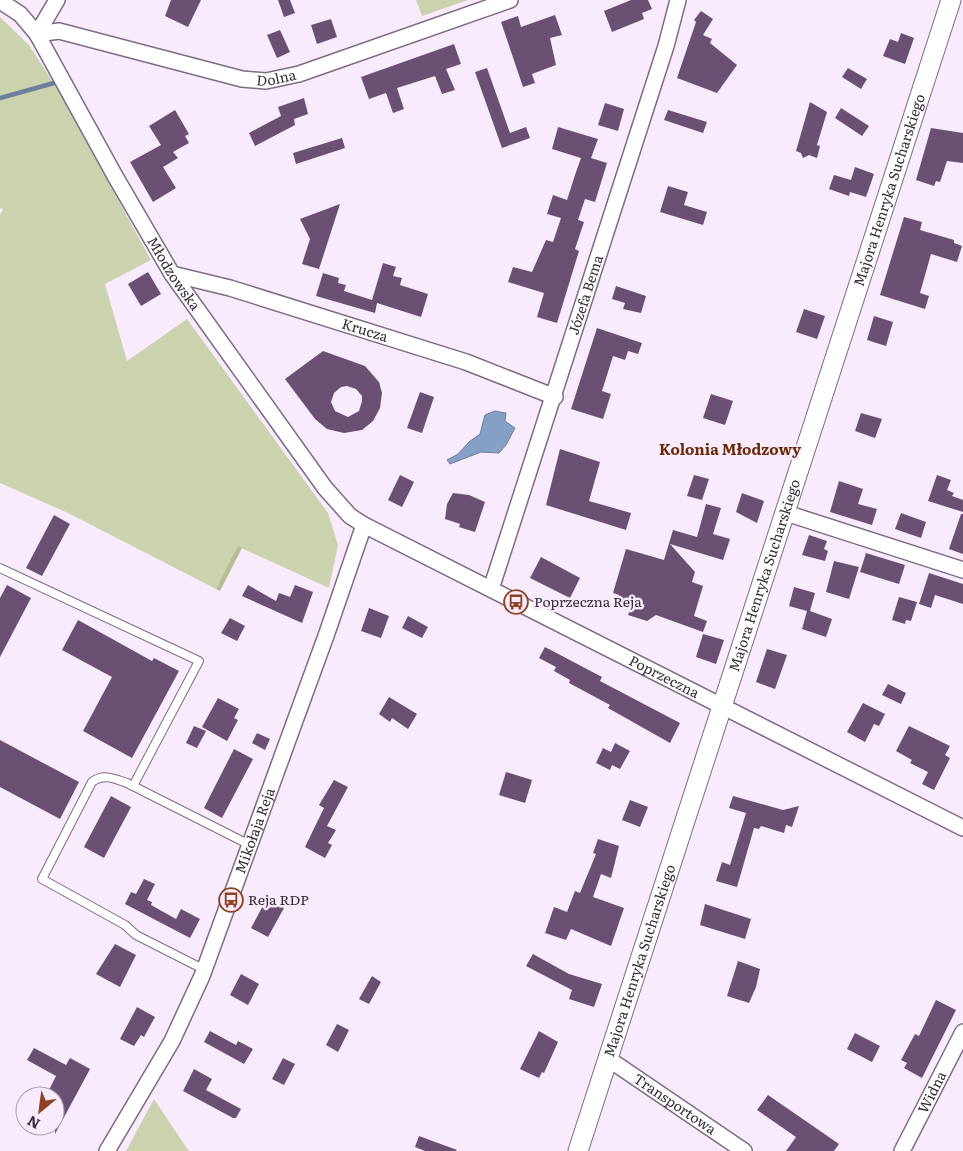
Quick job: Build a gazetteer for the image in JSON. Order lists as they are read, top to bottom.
{
  "streets": {
    "street": [
      "Dolna",
      "Majora Henryka Sucharskiego",
      "Młodzowska",
      "Józefa Bema",
      "Krucza",
      "Poprzeczna",
      "Mikołaja Reja",
      "Widna",
      "Transportowa"
    ]
  },
  "crossings": [
    ["Dolna", "Młodzowska"],
    ["Majora Henryka Sucharskiego", "Poprzeczna"],
    ["Majora Henryka Sucharskiego", "Transportowa"],
    ["Młodzowska", "Krucza"],
    ["Młodzowska", "Poprzeczna"],
    ["Młodzowska", "Mikołaja Reja"],
    ["Józefa Bema", "Krucza"],
    ["Józefa Bema", "Poprzeczna"],
    ["Poprzeczna", "Mikołaja Reja"]
  ],
  "districts": ["Kolonia Młodzowy"],
  "places": {
    "bus stop": ["Poprzeczna Reja", "Reja RDP"]
  },
  "north": "bottom left"
}
